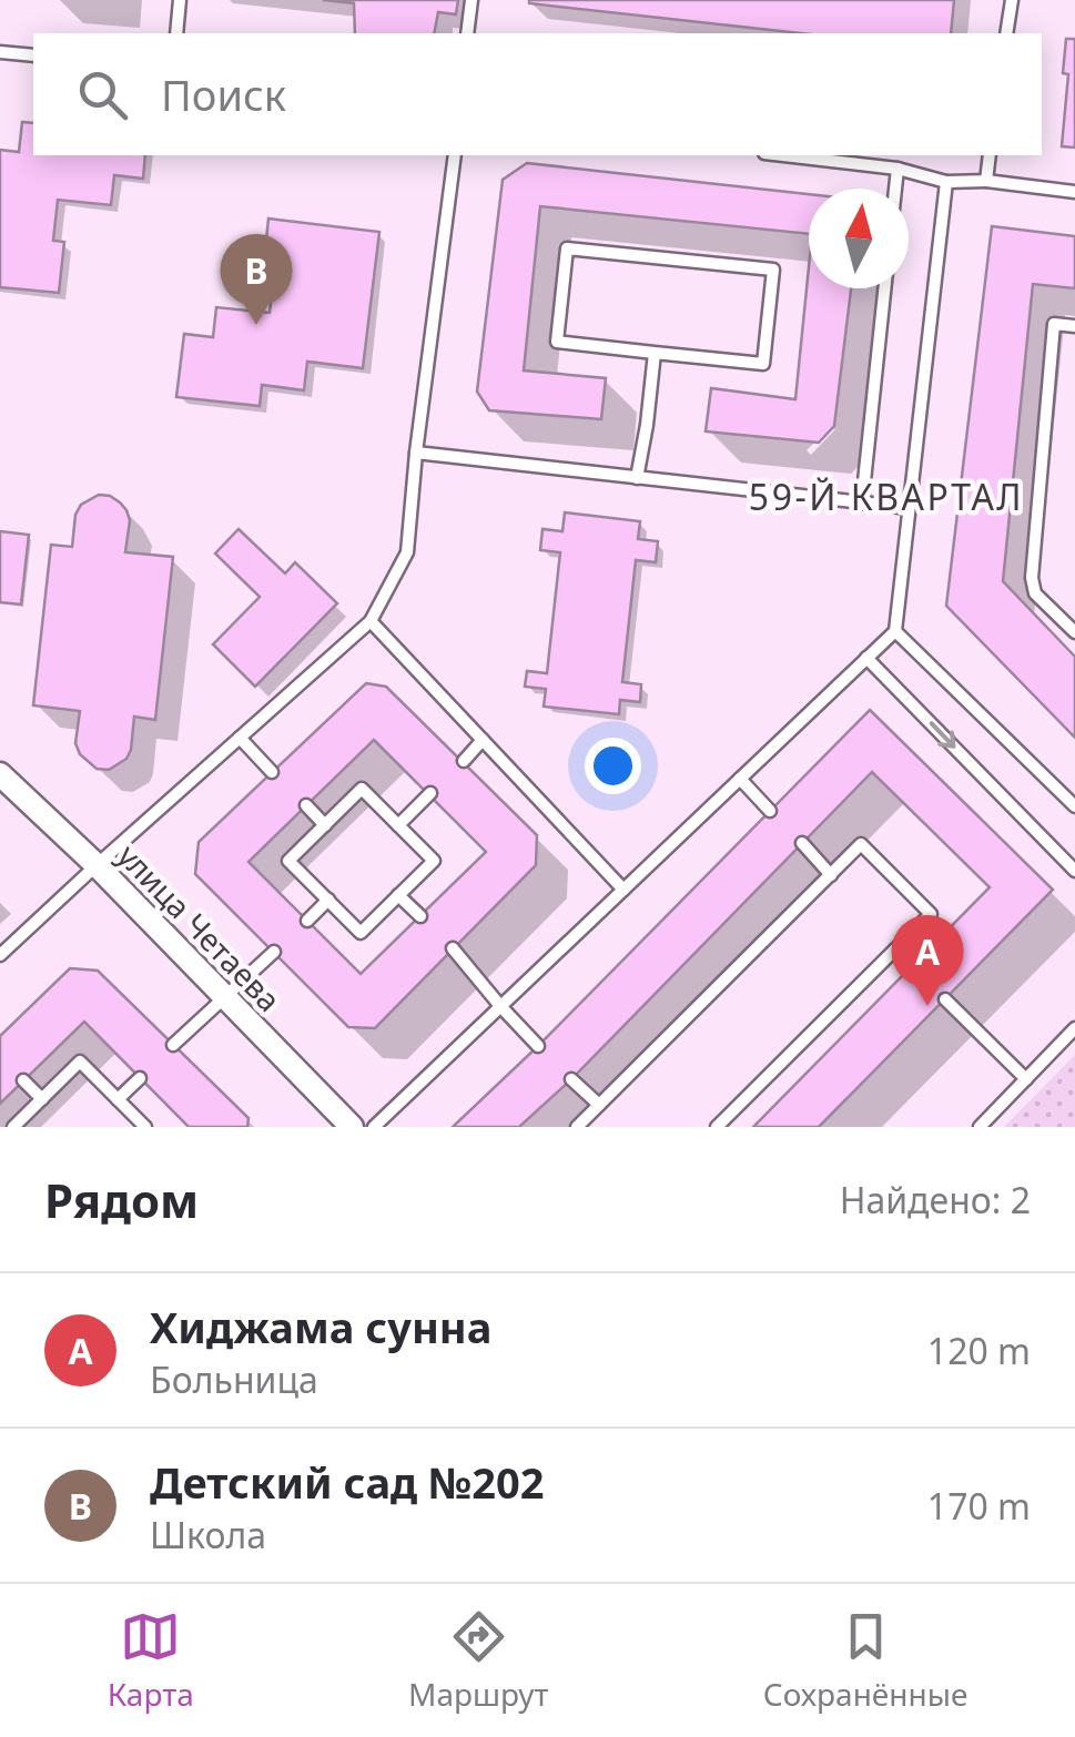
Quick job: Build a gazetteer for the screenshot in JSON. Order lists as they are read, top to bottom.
{
  "streets": {
    "street": ["улица Четаева"]
  },
  "districts": ["59-Й КВАРТАЛ"],
  "north": "top",
  "page": {
    "search": "Поиск",
    "pins": ["B", "A"],
    "heading": ["Рядом", "Найдено: 2"],
    "list": [
      {
        "mark": "A",
        "name": "Хиджама сунна",
        "note": "Больница",
        "value": "120 m"
      },
      {
        "mark": "B",
        "name": "Детский сад №202",
        "note": "Школа",
        "value": "170 m"
      }
    ],
    "nav": ["Карта", "Маршрут", "Сохранённые"]
  }
}
